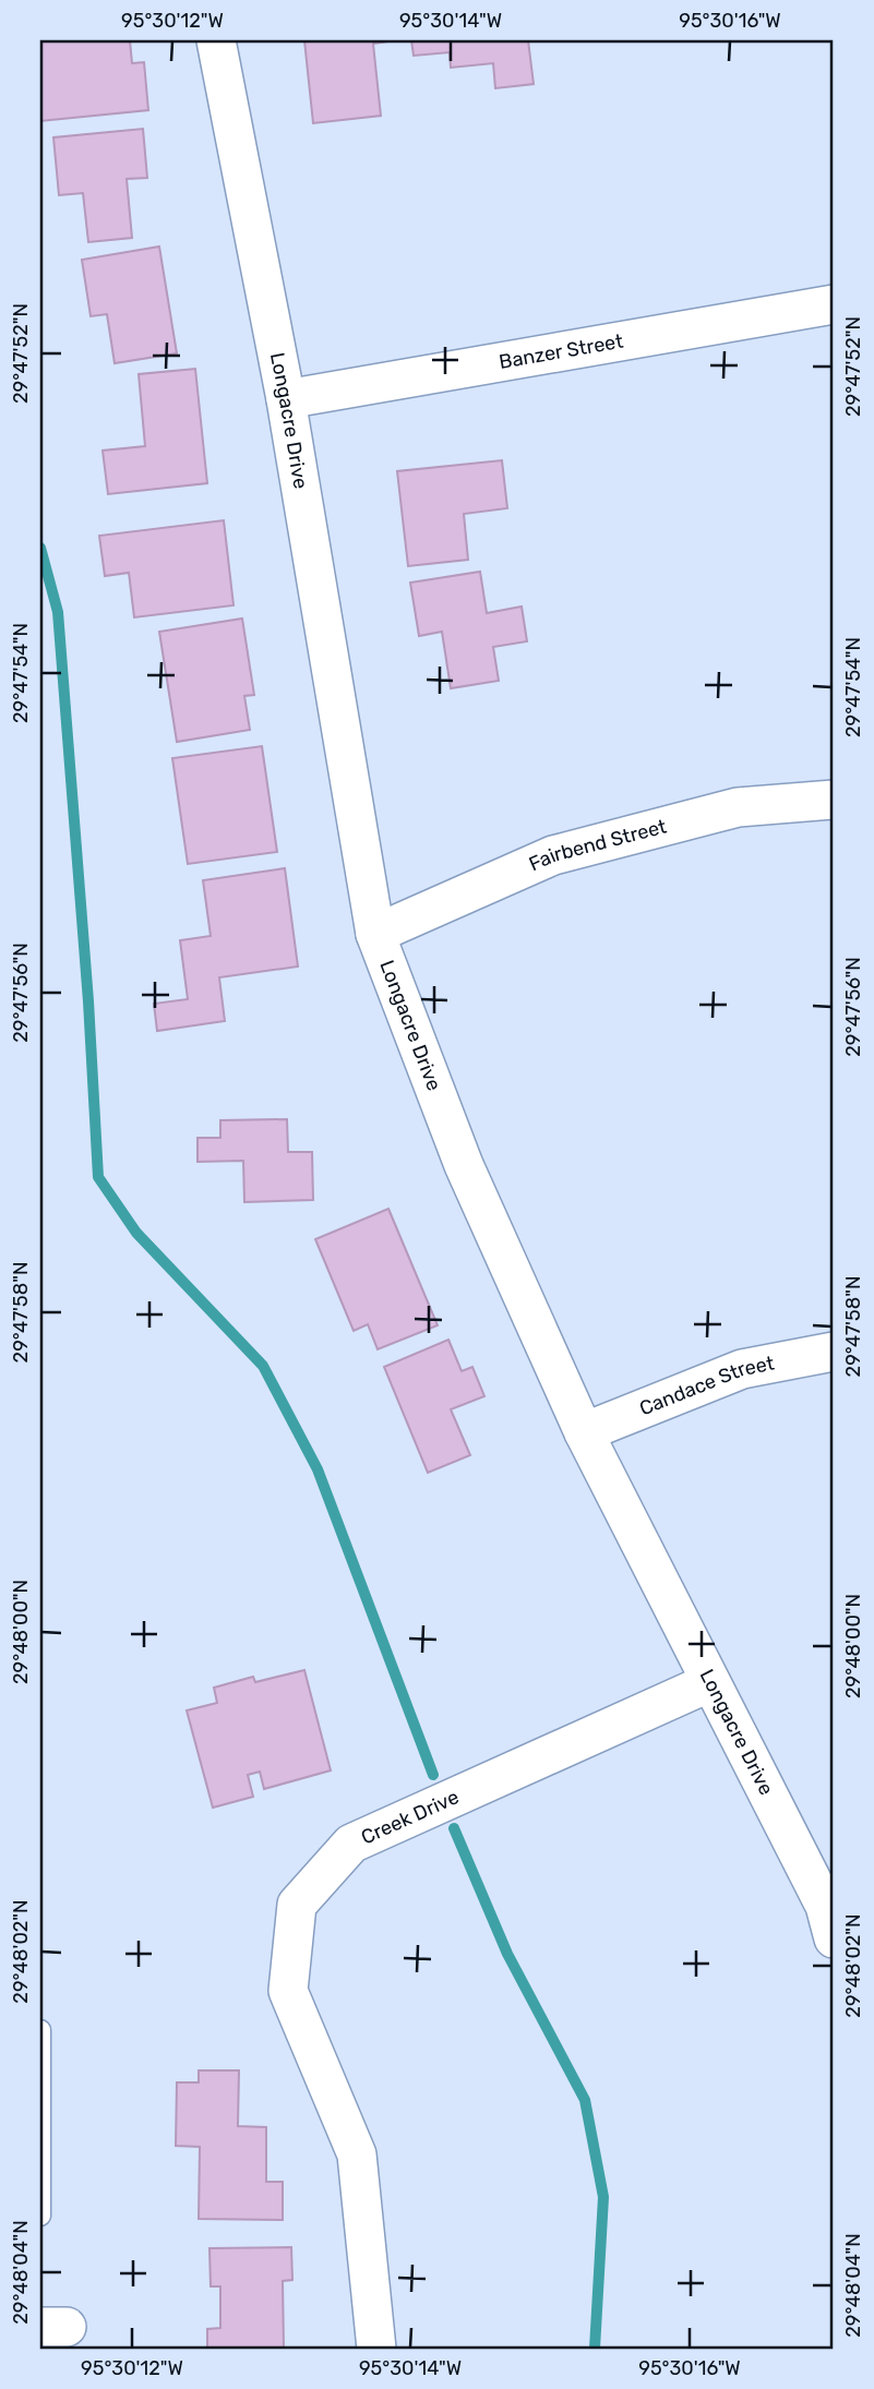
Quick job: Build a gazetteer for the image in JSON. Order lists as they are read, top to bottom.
{
  "streets": {
    "street": [
      "Banzer Street",
      "Longacre Drive",
      "Fairbend Street",
      "Candace Street",
      "Creek Drive"
    ]
  },
  "crossings": [
    ["Banzer Street", "Longacre Drive"],
    ["Longacre Drive", "Fairbend Street"],
    ["Longacre Drive", "Candace Street"],
    ["Longacre Drive", "Creek Drive"]
  ],
  "coordinates": [
    "95°30'12\"W",
    "95°30'14\"W",
    "95°30'16\"W",
    "29°47'52\"N",
    "29°47'54\"N",
    "29°47'56\"N",
    "29°47'58\"N",
    "29°48'00\"N",
    "29°48'02\"N",
    "29°48'04\"N"
  ]
}
